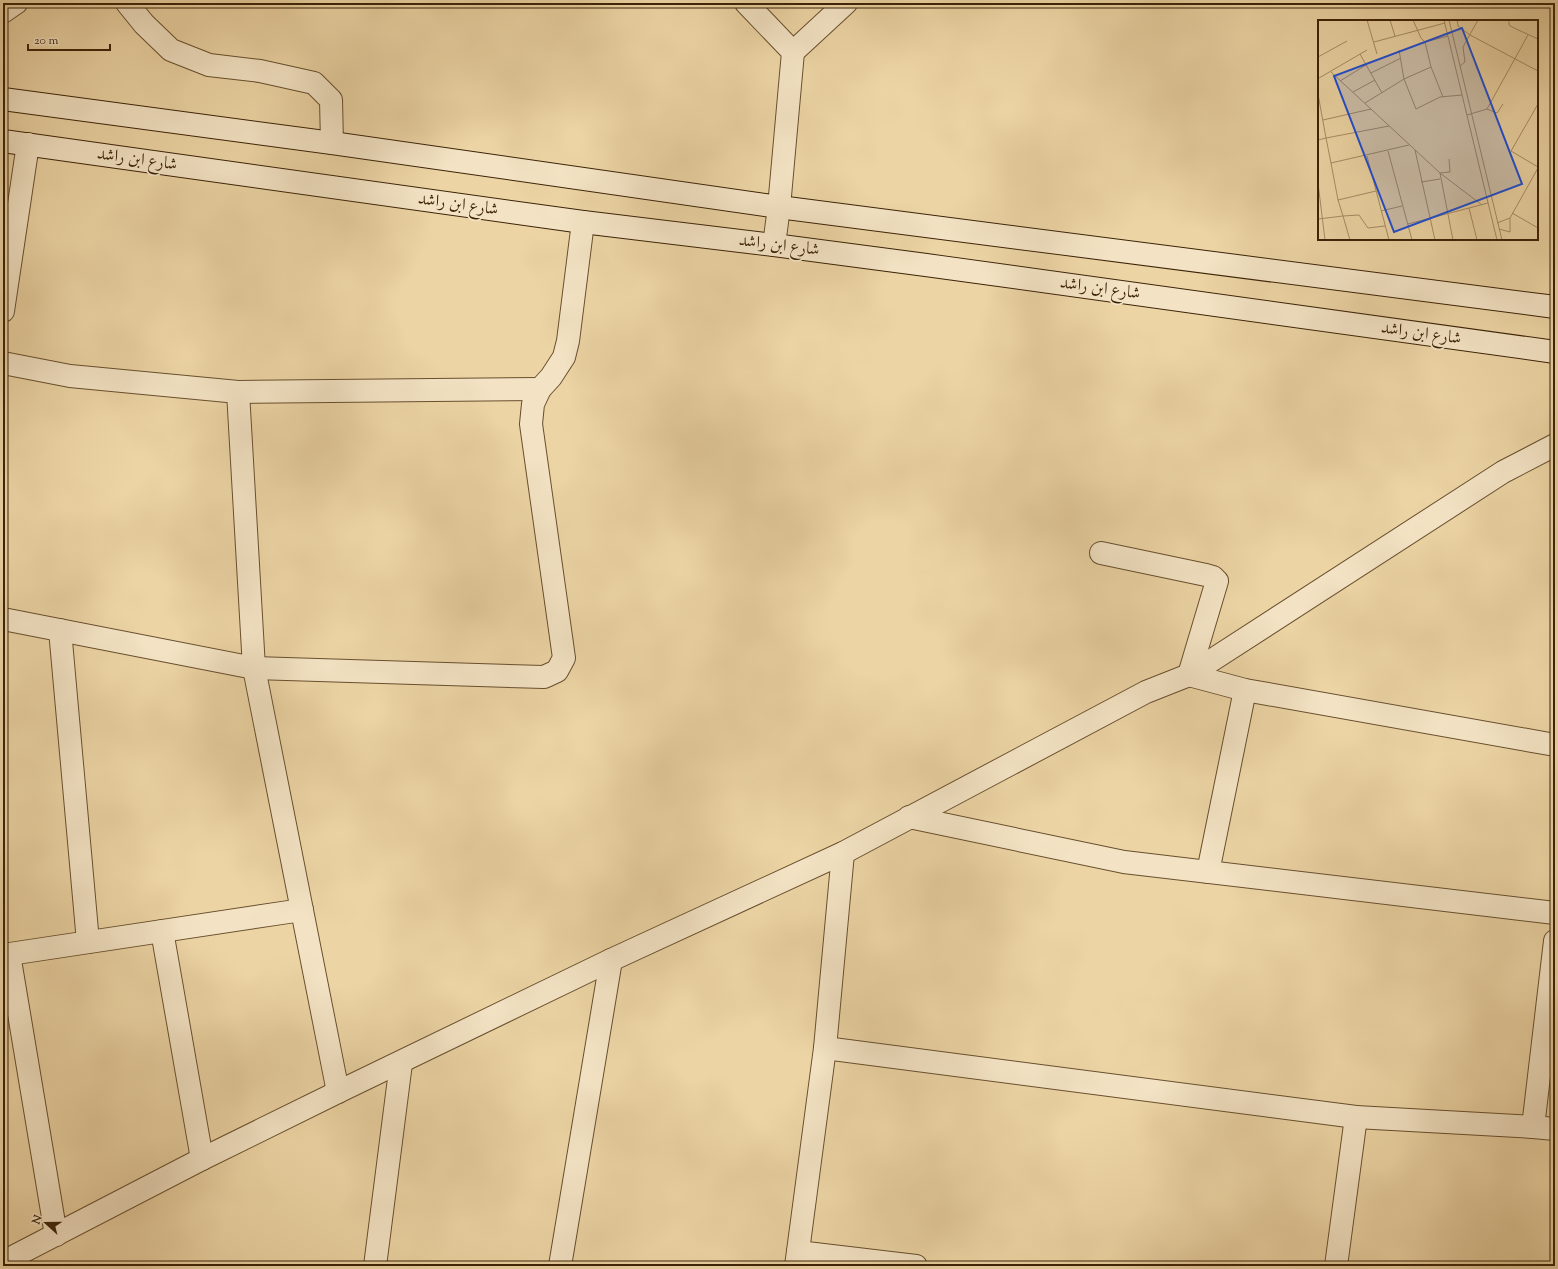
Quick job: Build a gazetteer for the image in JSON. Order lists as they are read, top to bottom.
{
  "streets": {
    "street": ["شارع ابن راشد"]
  },
  "scale_bar": "20 m",
  "north": "left"
}
